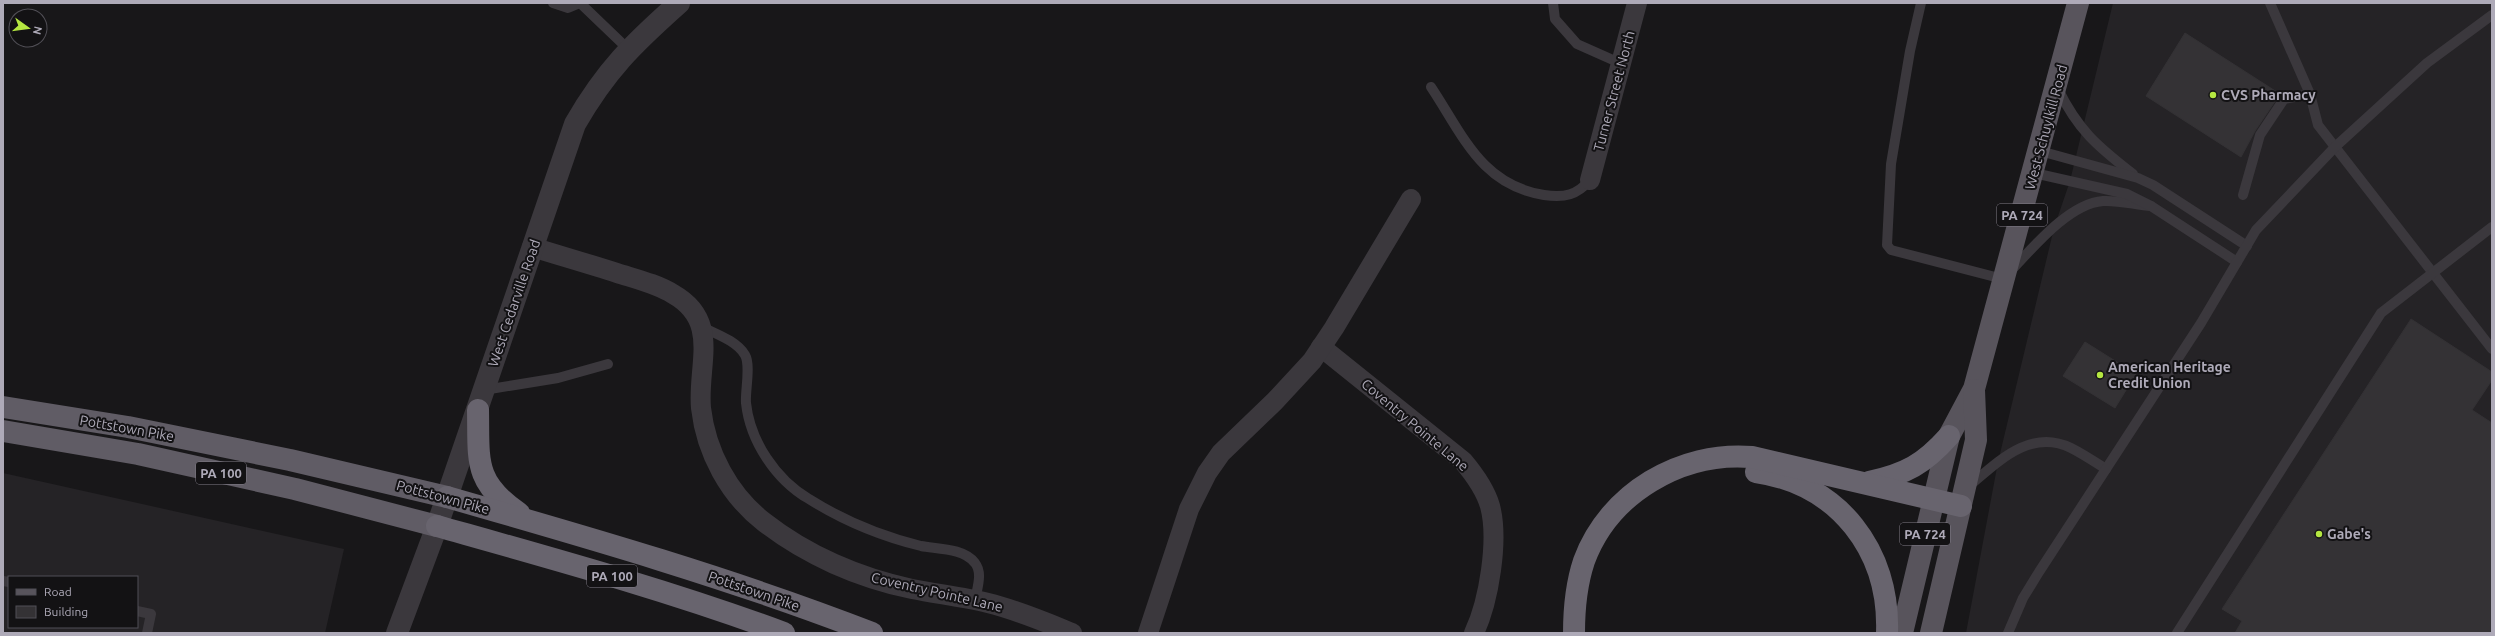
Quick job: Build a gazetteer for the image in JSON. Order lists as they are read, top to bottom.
{
  "streets": {
    "highway": ["Pottstown Pike", "PA 100"],
    "main road": ["West Schuylkill Road", "PA 724"],
    "street": ["Turner Street North", "West Cedarville Road", "Coventry Pointe Lane"]
  },
  "crossings": [
    ["West Cedarville Road", "Coventry Pointe Lane"],
    ["West Cedarville Road", "Pottstown Pike"]
  ],
  "places": ["CVS Pharmacy", "American Heritage Credit Union", "Gabe's"],
  "legend": ["Road", "Building"],
  "north": "right"
}
